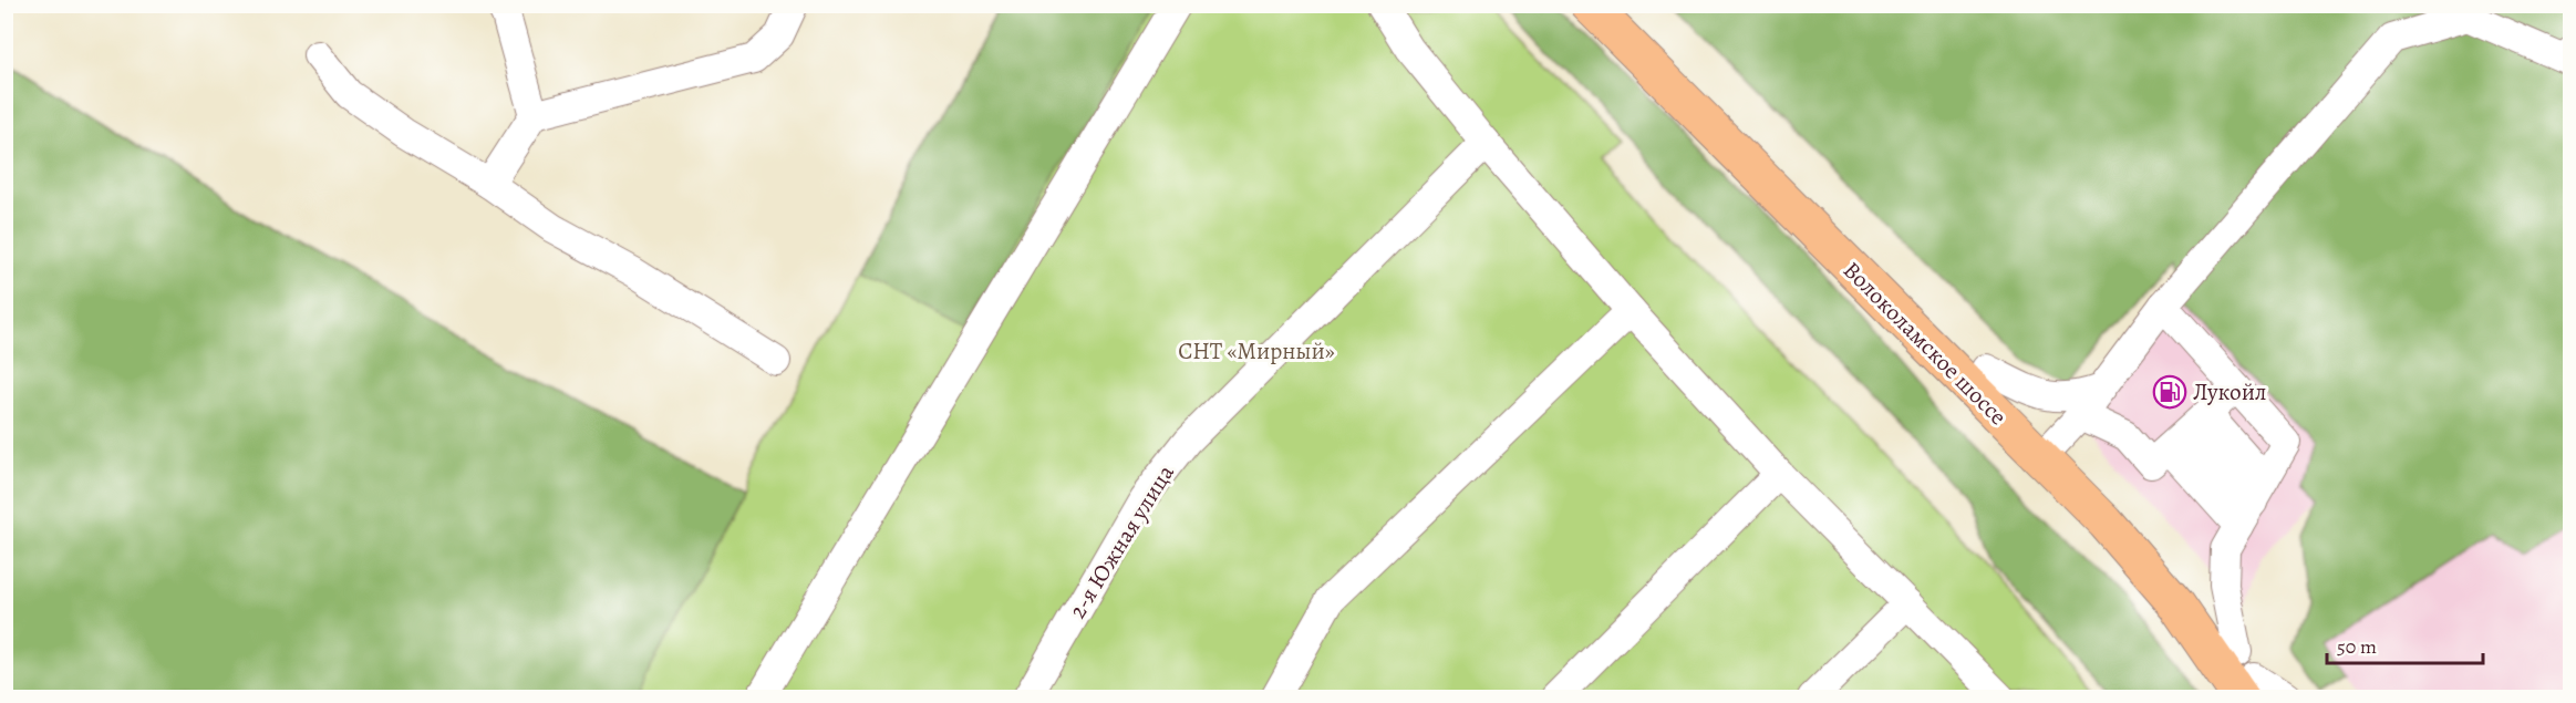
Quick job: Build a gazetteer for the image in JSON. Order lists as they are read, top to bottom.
{
  "streets": {
    "main road": ["Волоколамское шоссе"],
    "street": ["2-я Южная улица"]
  },
  "parks": ["СНТ «Мирный»"],
  "places": {
    "fuel station": ["Лукойл"]
  },
  "scale_bar": "50 m"
}
